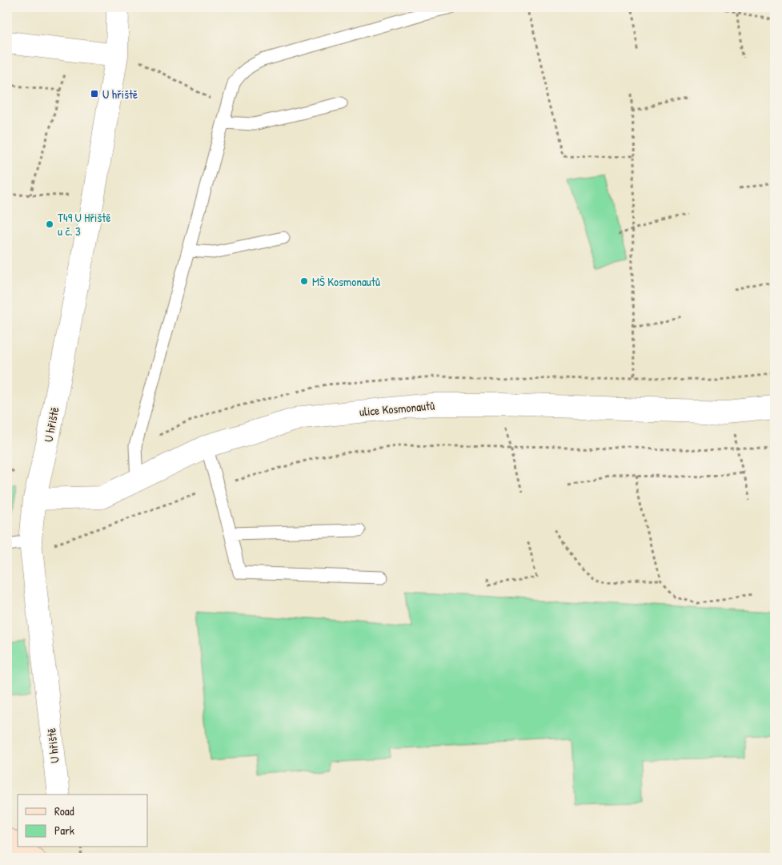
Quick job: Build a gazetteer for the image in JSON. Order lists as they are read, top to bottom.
{
  "streets": {
    "street": ["ulice Kosmonautů", "U hřiště"]
  },
  "crossings": [
    ["ulice Kosmonautů", "U hřiště"]
  ],
  "places": {
    "transit": ["U hřiště"],
    "other": ["T49 U Hřiště u č. 3", "MŠ Kosmonautů"]
  },
  "legend": ["Road", "Park"]
}
